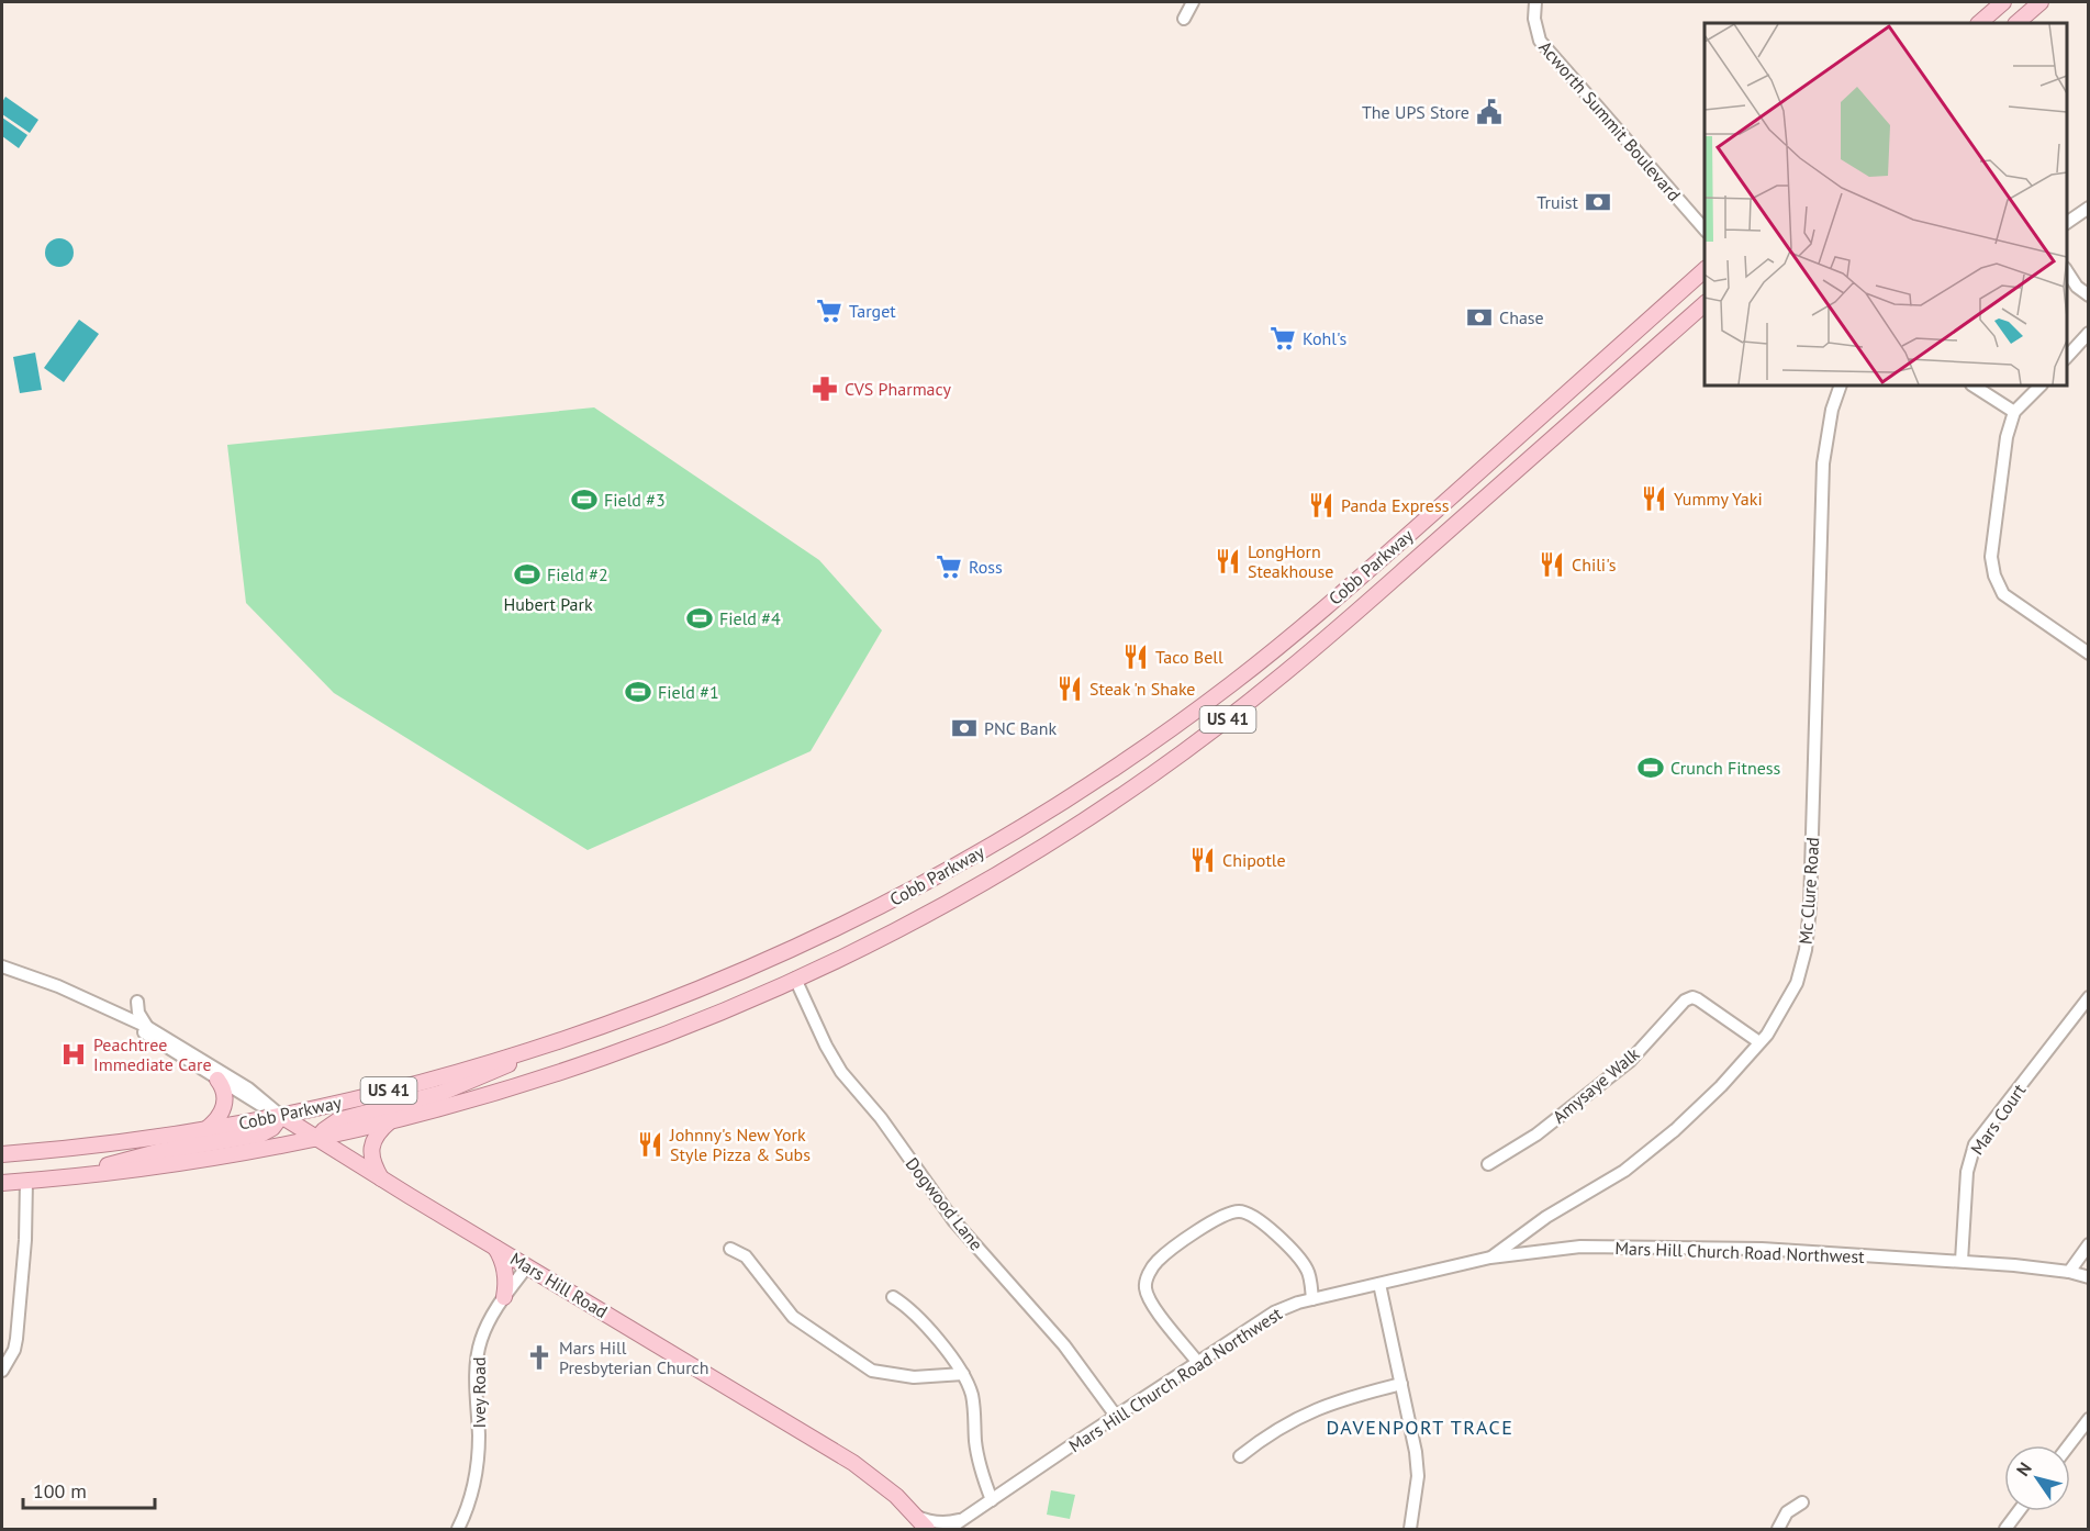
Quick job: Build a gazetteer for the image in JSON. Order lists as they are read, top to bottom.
{
  "streets": {
    "main road": ["Cobb Parkway", "US 41", "Mars Hill Road"],
    "street": [
      "Acworth Summit Boulevard",
      "Mc Clure Road",
      "Amysaye Walk",
      "Mars Court",
      "Dogwood Lane",
      "Mars Hill Church Road Northwest",
      "Ivey Road"
    ]
  },
  "crossings": [
    ["Cobb Parkway", "Dogwood Lane"],
    ["Cobb Parkway", "Mars Hill Road"],
    ["Mc Clure Road", "Amysaye Walk"],
    ["Mc Clure Road", "Mars Hill Church Road Northwest"],
    ["Mars Court", "Mars Hill Church Road Northwest"],
    ["Dogwood Lane", "Mars Hill Church Road Northwest"],
    ["Mars Hill Road", "Ivey Road"]
  ],
  "districts": ["DAVENPORT TRACE"],
  "parks": ["Hubert Park"],
  "places": {
    "public building": ["The UPS Store"],
    "bank": ["Truist", "Chase", "PNC Bank"],
    "supermarket": ["Target", "Kohl's", "Ross"],
    "pharmacy": ["CVS Pharmacy"],
    "restaurant": [
      "Yummy Yaki",
      "Panda Express",
      "LongHorn Steakhouse",
      "Chili's",
      "Taco Bell",
      "Steak 'n Shake",
      "Chipotle",
      "Johnny's New York Style Pizza & Subs"
    ],
    "sports": [
      "Field #3",
      "Field #2",
      "Field #4",
      "Field #1",
      "Crunch Fitness"
    ],
    "hospital": ["Peachtree Immediate Care"],
    "church": ["Mars Hill Presbyterian Church"]
  },
  "scale_bar": "100 m",
  "north": "top left"
}
